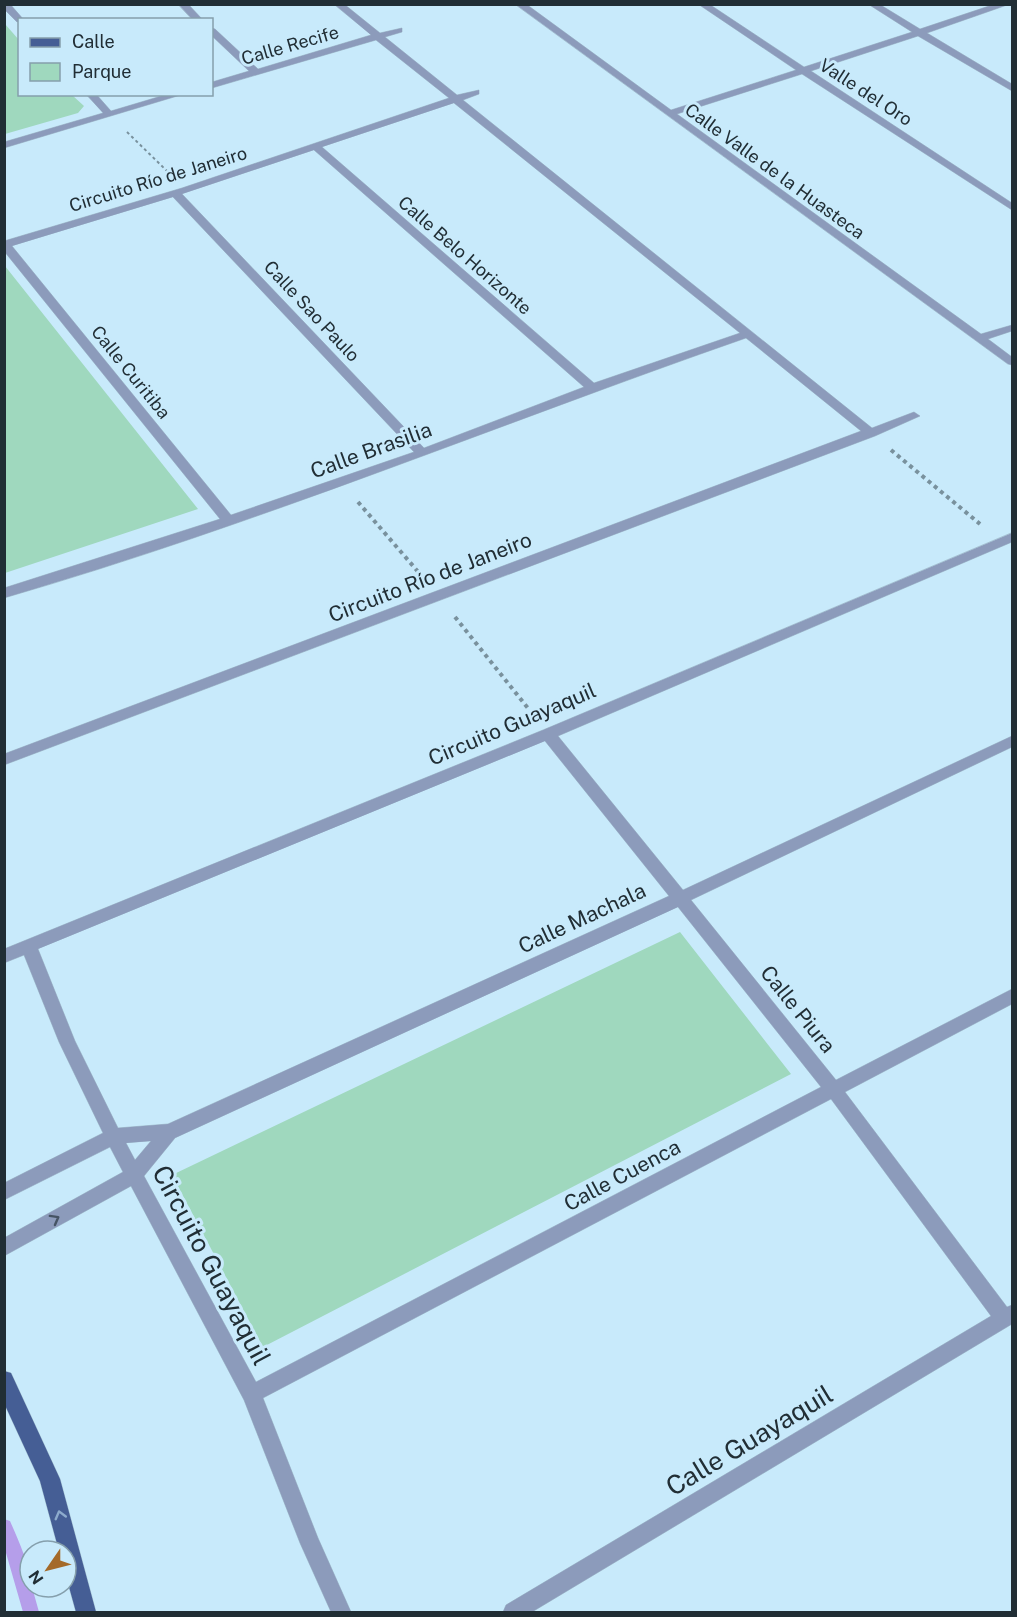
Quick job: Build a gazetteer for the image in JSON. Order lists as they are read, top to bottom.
{
  "streets": {
    "street": [
      "Calle Recife",
      "Valle del Oro",
      "Calle Valle de la Huasteca",
      "Circuito Río de Janeiro",
      "Calle Belo Horizonte",
      "Calle Sao Paulo",
      "Calle Curitiba",
      "Calle Brasilia",
      "Circuito Guayaquil",
      "Calle Machala",
      "Calle Piura",
      "Calle Cuenca",
      "Calle Guayaquil"
    ]
  },
  "crossings": [
    ["Circuito Río de Janeiro", "Calle Belo Horizonte"],
    ["Circuito Río de Janeiro", "Calle Sao Paulo"],
    ["Circuito Río de Janeiro", "Calle Curitiba"],
    ["Calle Belo Horizonte", "Calle Brasilia"],
    ["Calle Sao Paulo", "Calle Brasilia"],
    ["Calle Curitiba", "Calle Brasilia"],
    ["Circuito Guayaquil", "Calle Machala"],
    ["Circuito Guayaquil", "Calle Piura"],
    ["Circuito Guayaquil", "Calle Cuenca"],
    ["Calle Machala", "Calle Piura"],
    ["Calle Piura", "Calle Cuenca"],
    ["Calle Piura", "Calle Guayaquil"]
  ],
  "legend": ["Calle", "Parque"],
  "north": "bottom left"
}
